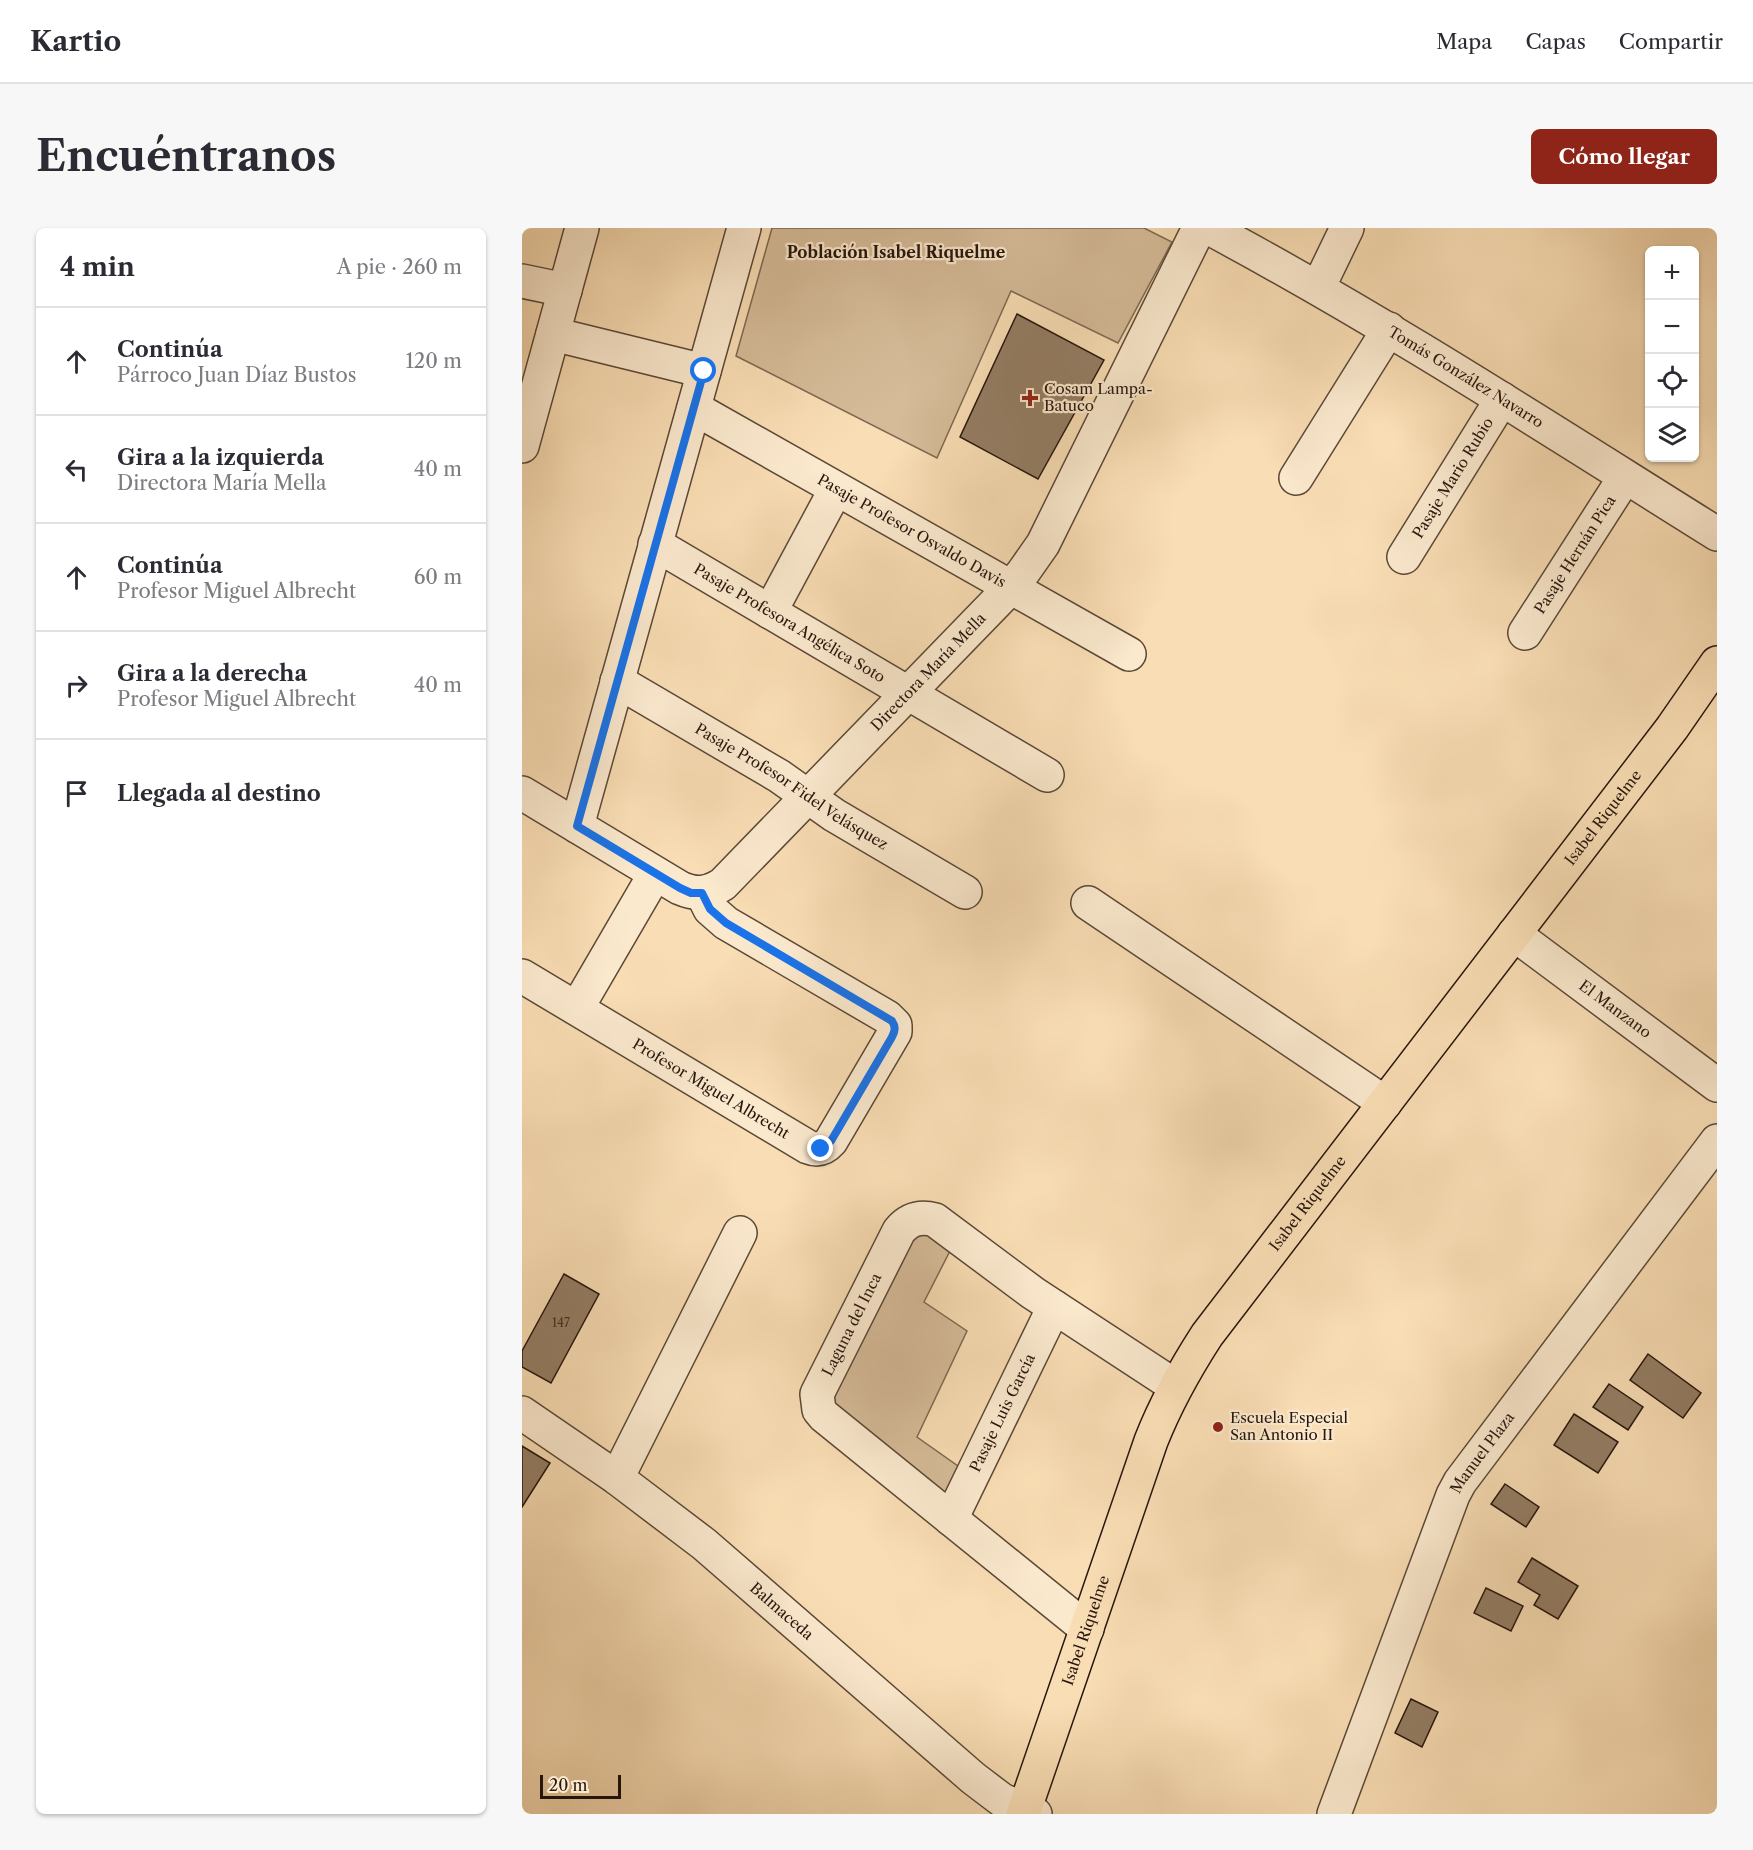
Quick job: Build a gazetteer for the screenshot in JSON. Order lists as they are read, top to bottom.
{
  "streets": {
    "main road": ["Isabel Riquelme"],
    "street": [
      "Tomás González Navarro",
      "Pasaje Mario Rubio",
      "Pasaje Profesor Osvaldo Davis",
      "Pasaje Hernán Pica",
      "Pasaje Profesora Angélica Soto",
      "Directora María Mella",
      "Pasaje Profesor Fidel Velásquez",
      "El Manzano",
      "Profesor Miguel Albrecht",
      "Laguna del Inca",
      "Pasaje Luis García",
      "Manuel Plaza",
      "Balmaceda"
    ]
  },
  "crossings": [
    ["Tomás González Navarro", "Pasaje Mario Rubio"],
    ["Tomás González Navarro", "Pasaje Hernán Pica"],
    ["Pasaje Profesor Osvaldo Davis", "Directora María Mella"],
    ["Pasaje Profesora Angélica Soto", "Directora María Mella"],
    ["Directora María Mella", "Pasaje Profesor Fidel Velásquez"],
    ["Directora María Mella", "Profesor Miguel Albrecht"],
    ["Isabel Riquelme", "El Manzano"],
    ["Isabel Riquelme", "Laguna del Inca"],
    ["Isabel Riquelme", "Balmaceda"],
    ["Laguna del Inca", "Pasaje Luis García"]
  ],
  "districts": ["Población Isabel Riquelme"],
  "places": {
    "health": ["Cosam Lampa- Batuco"],
    "other": ["Escuela Especial San Antonio II"]
  },
  "house_numbers": ["147"],
  "scale_bar": "20 m",
  "page": {
    "header": "Kartio",
    "nav": ["Mapa", "Capas", "Compartir"],
    "buttons": "Cómo llegar",
    "title": "Encuéntranos",
    "heading": ["4 min", "A pie · 260 m"],
    "map_buttons": ["+", "−"],
    "list": [
      ["Continúa", "Párroco Juan Díaz Bustos", "120 m"],
      ["Gira a la izquierda", "Directora María Mella", "40 m"],
      ["Continúa", "Profesor Miguel Albrecht", "60 m"],
      ["Gira a la derecha", "Profesor Miguel Albrecht", "40 m"],
      "Llegada al destino"
    ],
    "scale": "20 m"
  }
}
